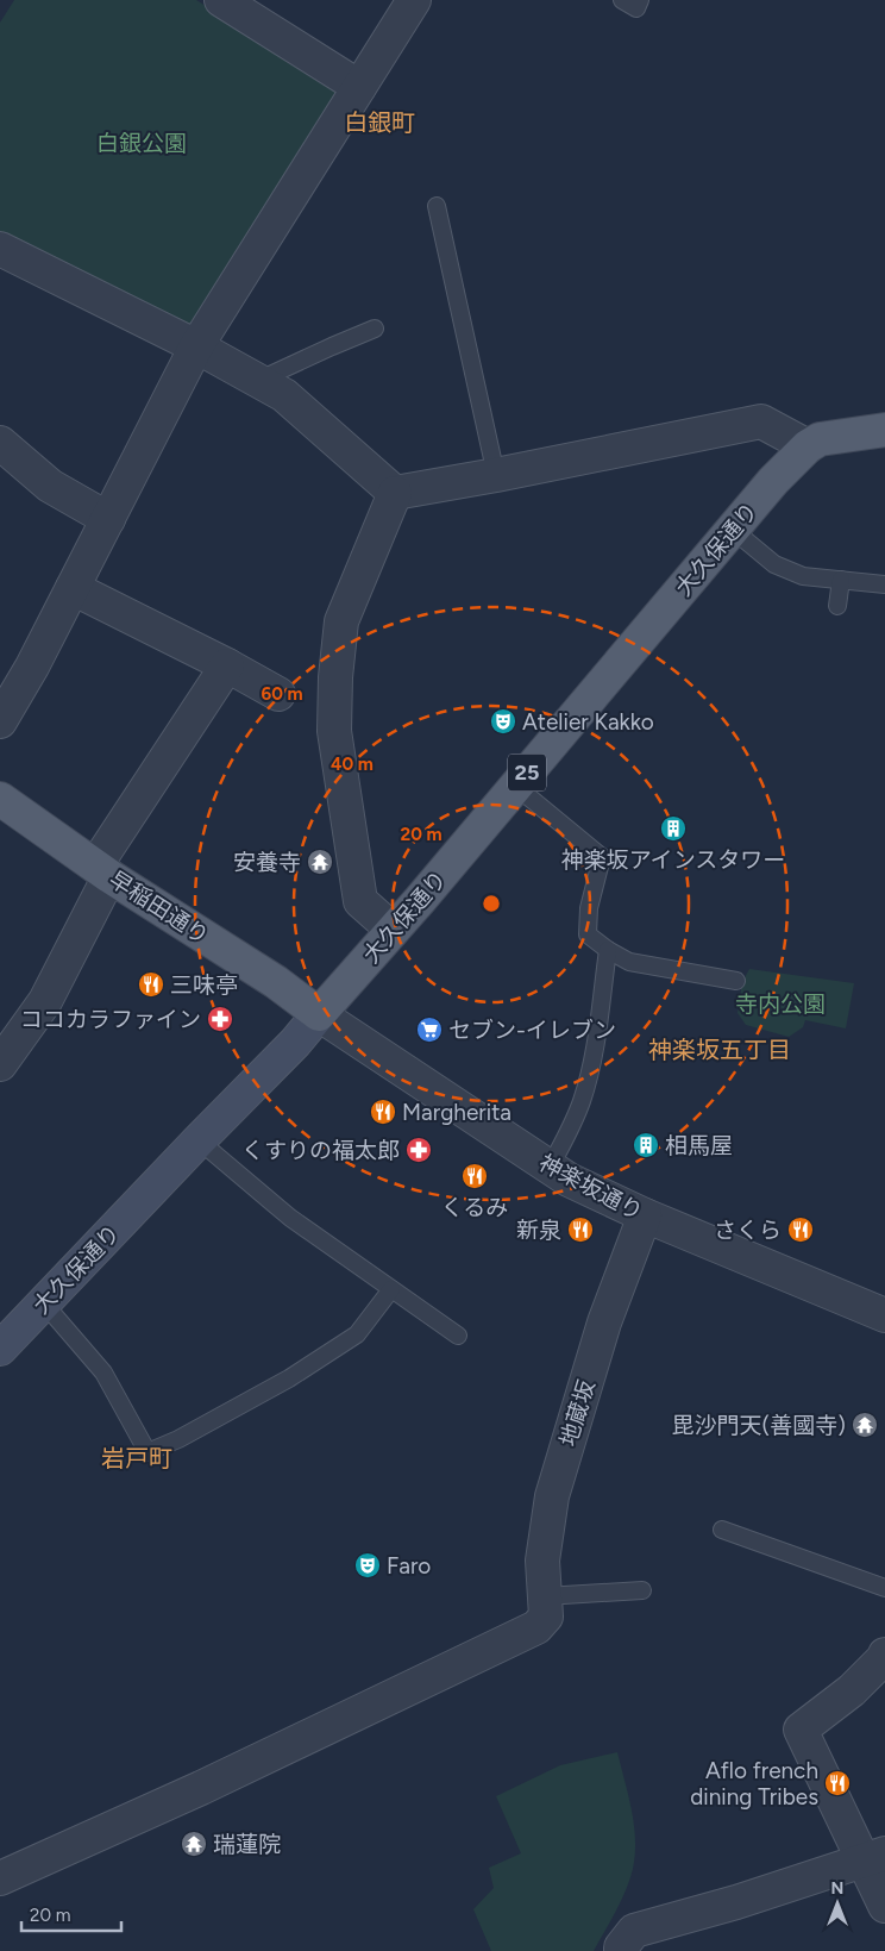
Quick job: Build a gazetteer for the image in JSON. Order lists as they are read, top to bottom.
{
  "streets": {
    "main road": ["大久保通り", "25", "早稲田通り"],
    "street": ["神楽坂通り", "地蔵坂"]
  },
  "crossings": [
    ["大久保通り", "早稲田通り"],
    ["大久保通り", "神楽坂通り"],
    ["早稲田通り", "神楽坂通り"],
    ["神楽坂通り", "地蔵坂"]
  ],
  "districts": ["白銀町", "神楽坂五丁目", "岩戸町"],
  "parks": ["白銀公園", "寺内公園"],
  "places": {
    "theatre": ["Atelier Kakko", "Faro"],
    "building": ["神楽坂アインスタワー", "相馬屋"],
    "temple": ["安養寺", "毘沙門天(善國寺)", "瑞蓮院"],
    "restaurant": [
      "三味亭",
      "Margherita",
      "くるみ",
      "新泉",
      "さくら",
      "Aflo french dining Tribes"
    ],
    "pharmacy": ["ココカラファイン", "くすりの福太郎"],
    "supermarket": ["セブン-イレブン"]
  },
  "scale_bar": "20 m",
  "north": "top",
  "rings": ["60 m", "40 m", "20 m"]
}
